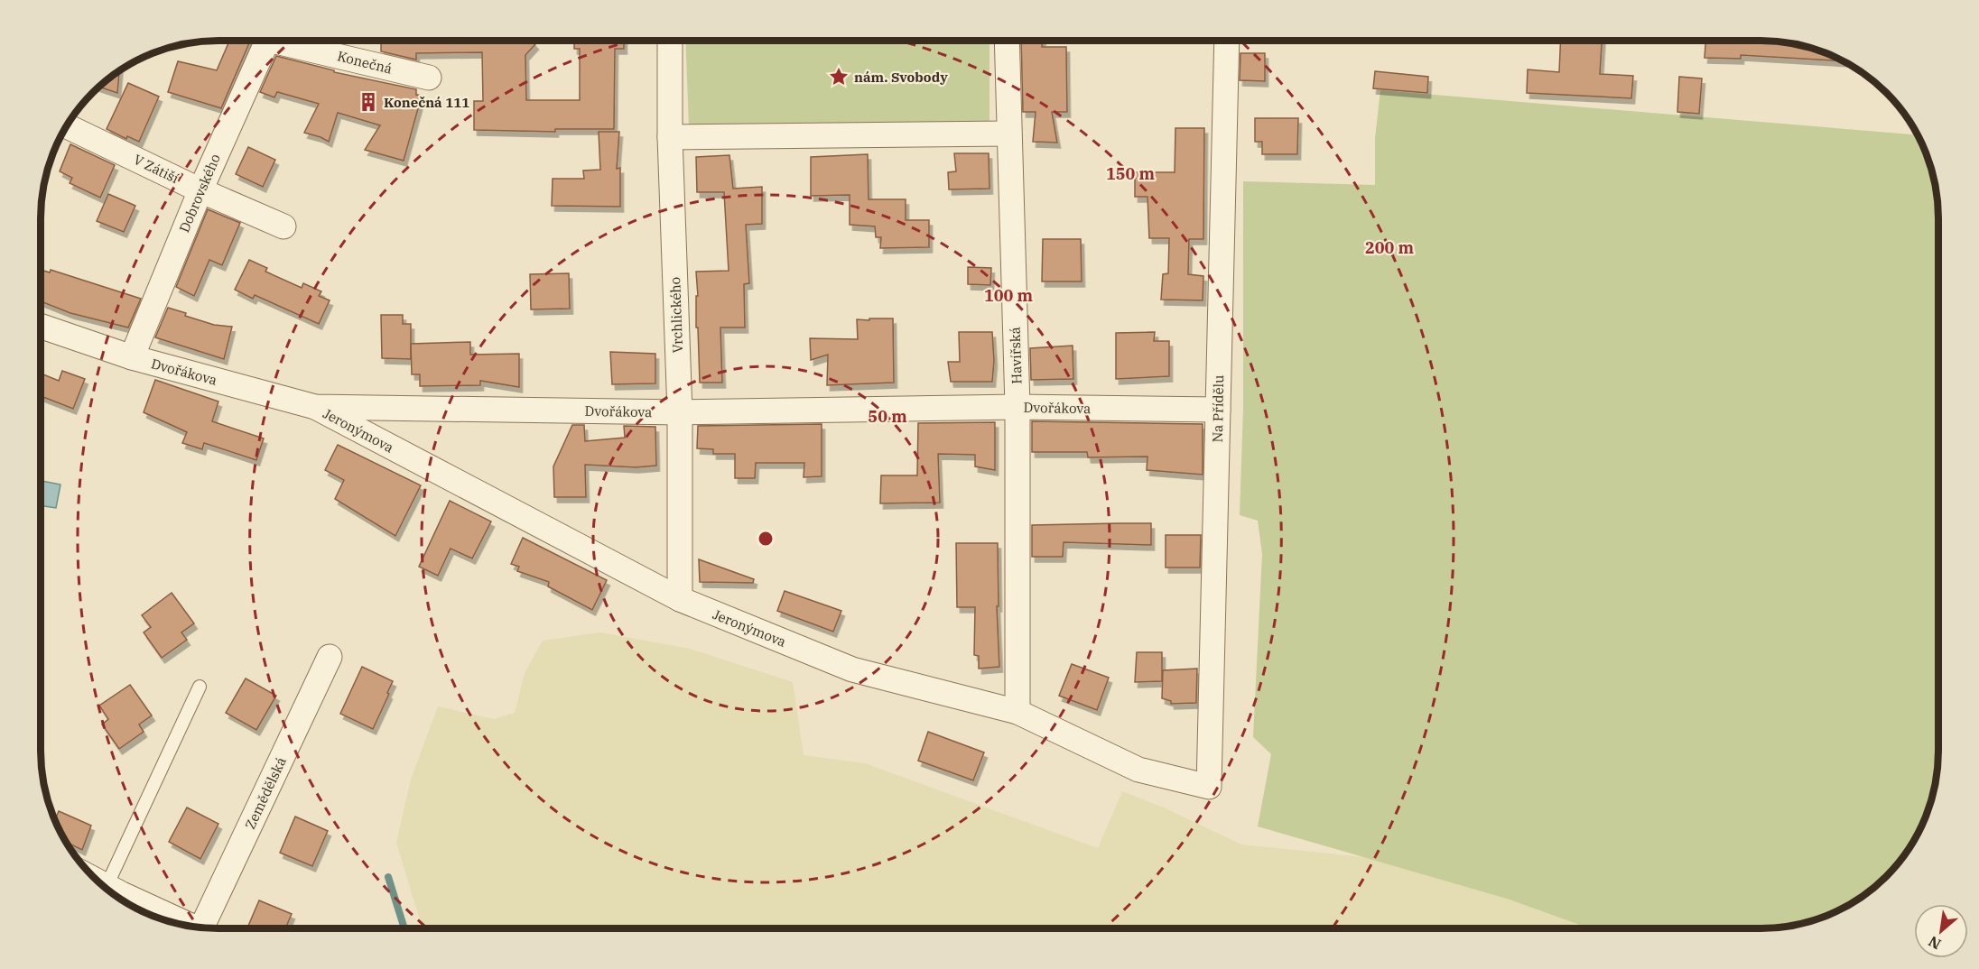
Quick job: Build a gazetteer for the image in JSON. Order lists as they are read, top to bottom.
{
  "streets": {
    "street": [
      "Konečná",
      "V Zátiší",
      "Dobrovského",
      "Vrchlického",
      "Havířská",
      "Dvořákova",
      "Na Přídělu",
      "Jeronýmova",
      "Zemědělská"
    ]
  },
  "crossings": [
    ["V Zátiší", "Dobrovského"],
    ["Dobrovského", "Dvořákova"],
    ["Vrchlického", "Dvořákova"],
    ["Vrchlického", "Jeronýmova"],
    ["Havířská", "Dvořákova"],
    ["Havířská", "Jeronýmova"],
    ["Dvořákova", "Na Přídělu"],
    ["Dvořákova", "Jeronýmova"],
    ["Na Přídělu", "Jeronýmova"]
  ],
  "places": {
    "place": ["nám. Svobody"],
    "building": ["Konečná 111"]
  },
  "north": "bottom left",
  "rings": [
    "150 m",
    "200 m",
    "100 m",
    "50 m"
  ]
}
